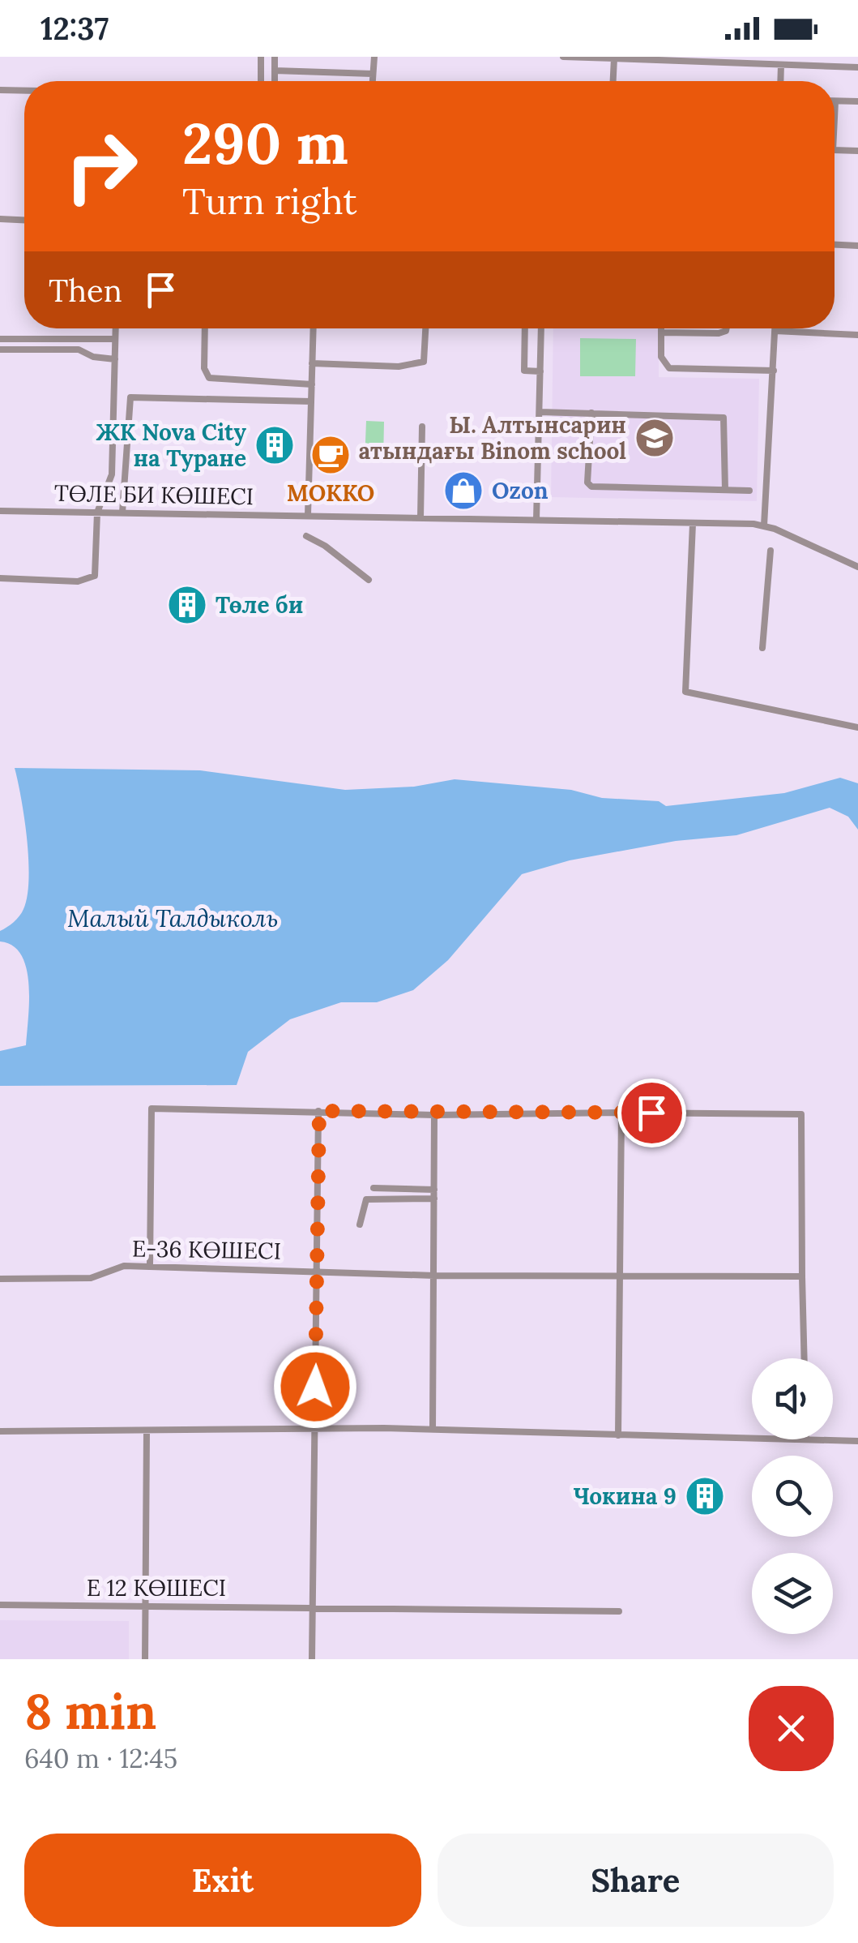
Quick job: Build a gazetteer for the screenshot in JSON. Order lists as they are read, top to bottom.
{
  "streets": {
    "street": ["ТӨЛЕ БИ КӨШЕСІ", "Е-36 КӨШЕСІ", "Е 12 КӨШЕСІ"]
  },
  "water": ["Малый Талдыколь"],
  "places": {
    "school or university": ["Ы. Алтынсарин атындағы Binom school"],
    "building": ["ЖК Nova City на Туране", "Төле би", "Чокина 9"],
    "cafe": ["МОККО"],
    "shop": ["Ozon"]
  },
  "page": {
    "status": "12:37",
    "turn": ["290 m", "Turn right"],
    "then": "Then",
    "heading": ["8 min", "640 m · 12:45"],
    "buttons": ["Exit", "Share"]
  }
}
